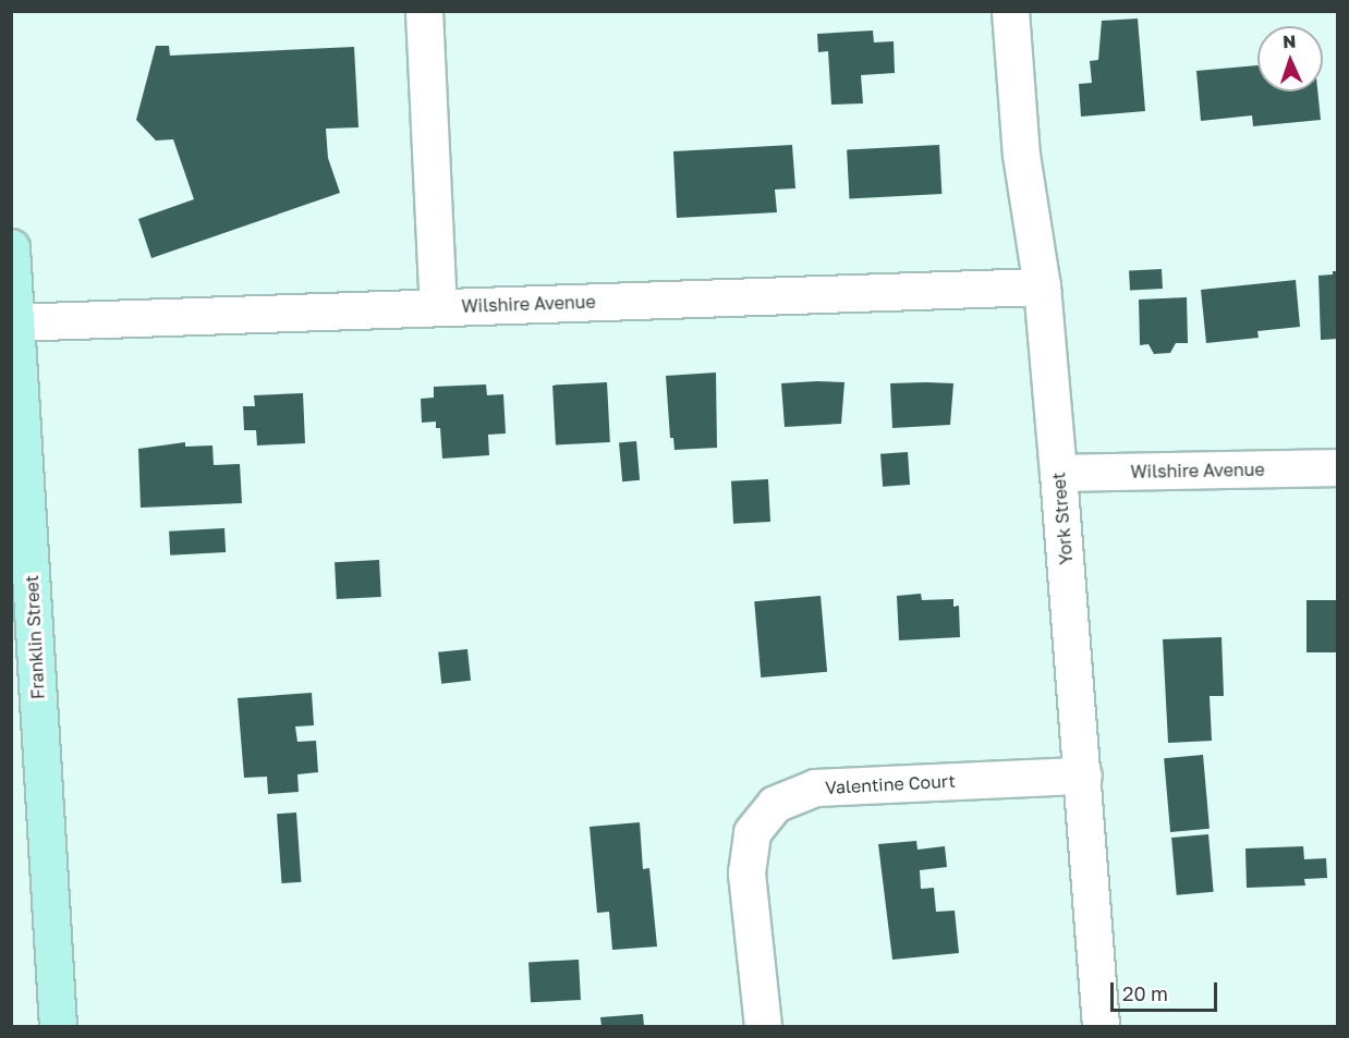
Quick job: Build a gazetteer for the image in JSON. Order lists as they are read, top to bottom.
{
  "streets": {
    "main road": ["Franklin Street"],
    "street": ["Wilshire Avenue", "York Street", "Valentine Court"]
  },
  "crossings": [
    ["Wilshire Avenue", "York Street"],
    ["Wilshire Avenue", "Franklin Street"],
    ["York Street", "Valentine Court"]
  ],
  "scale_bar": "20 m",
  "north": "top"
}
